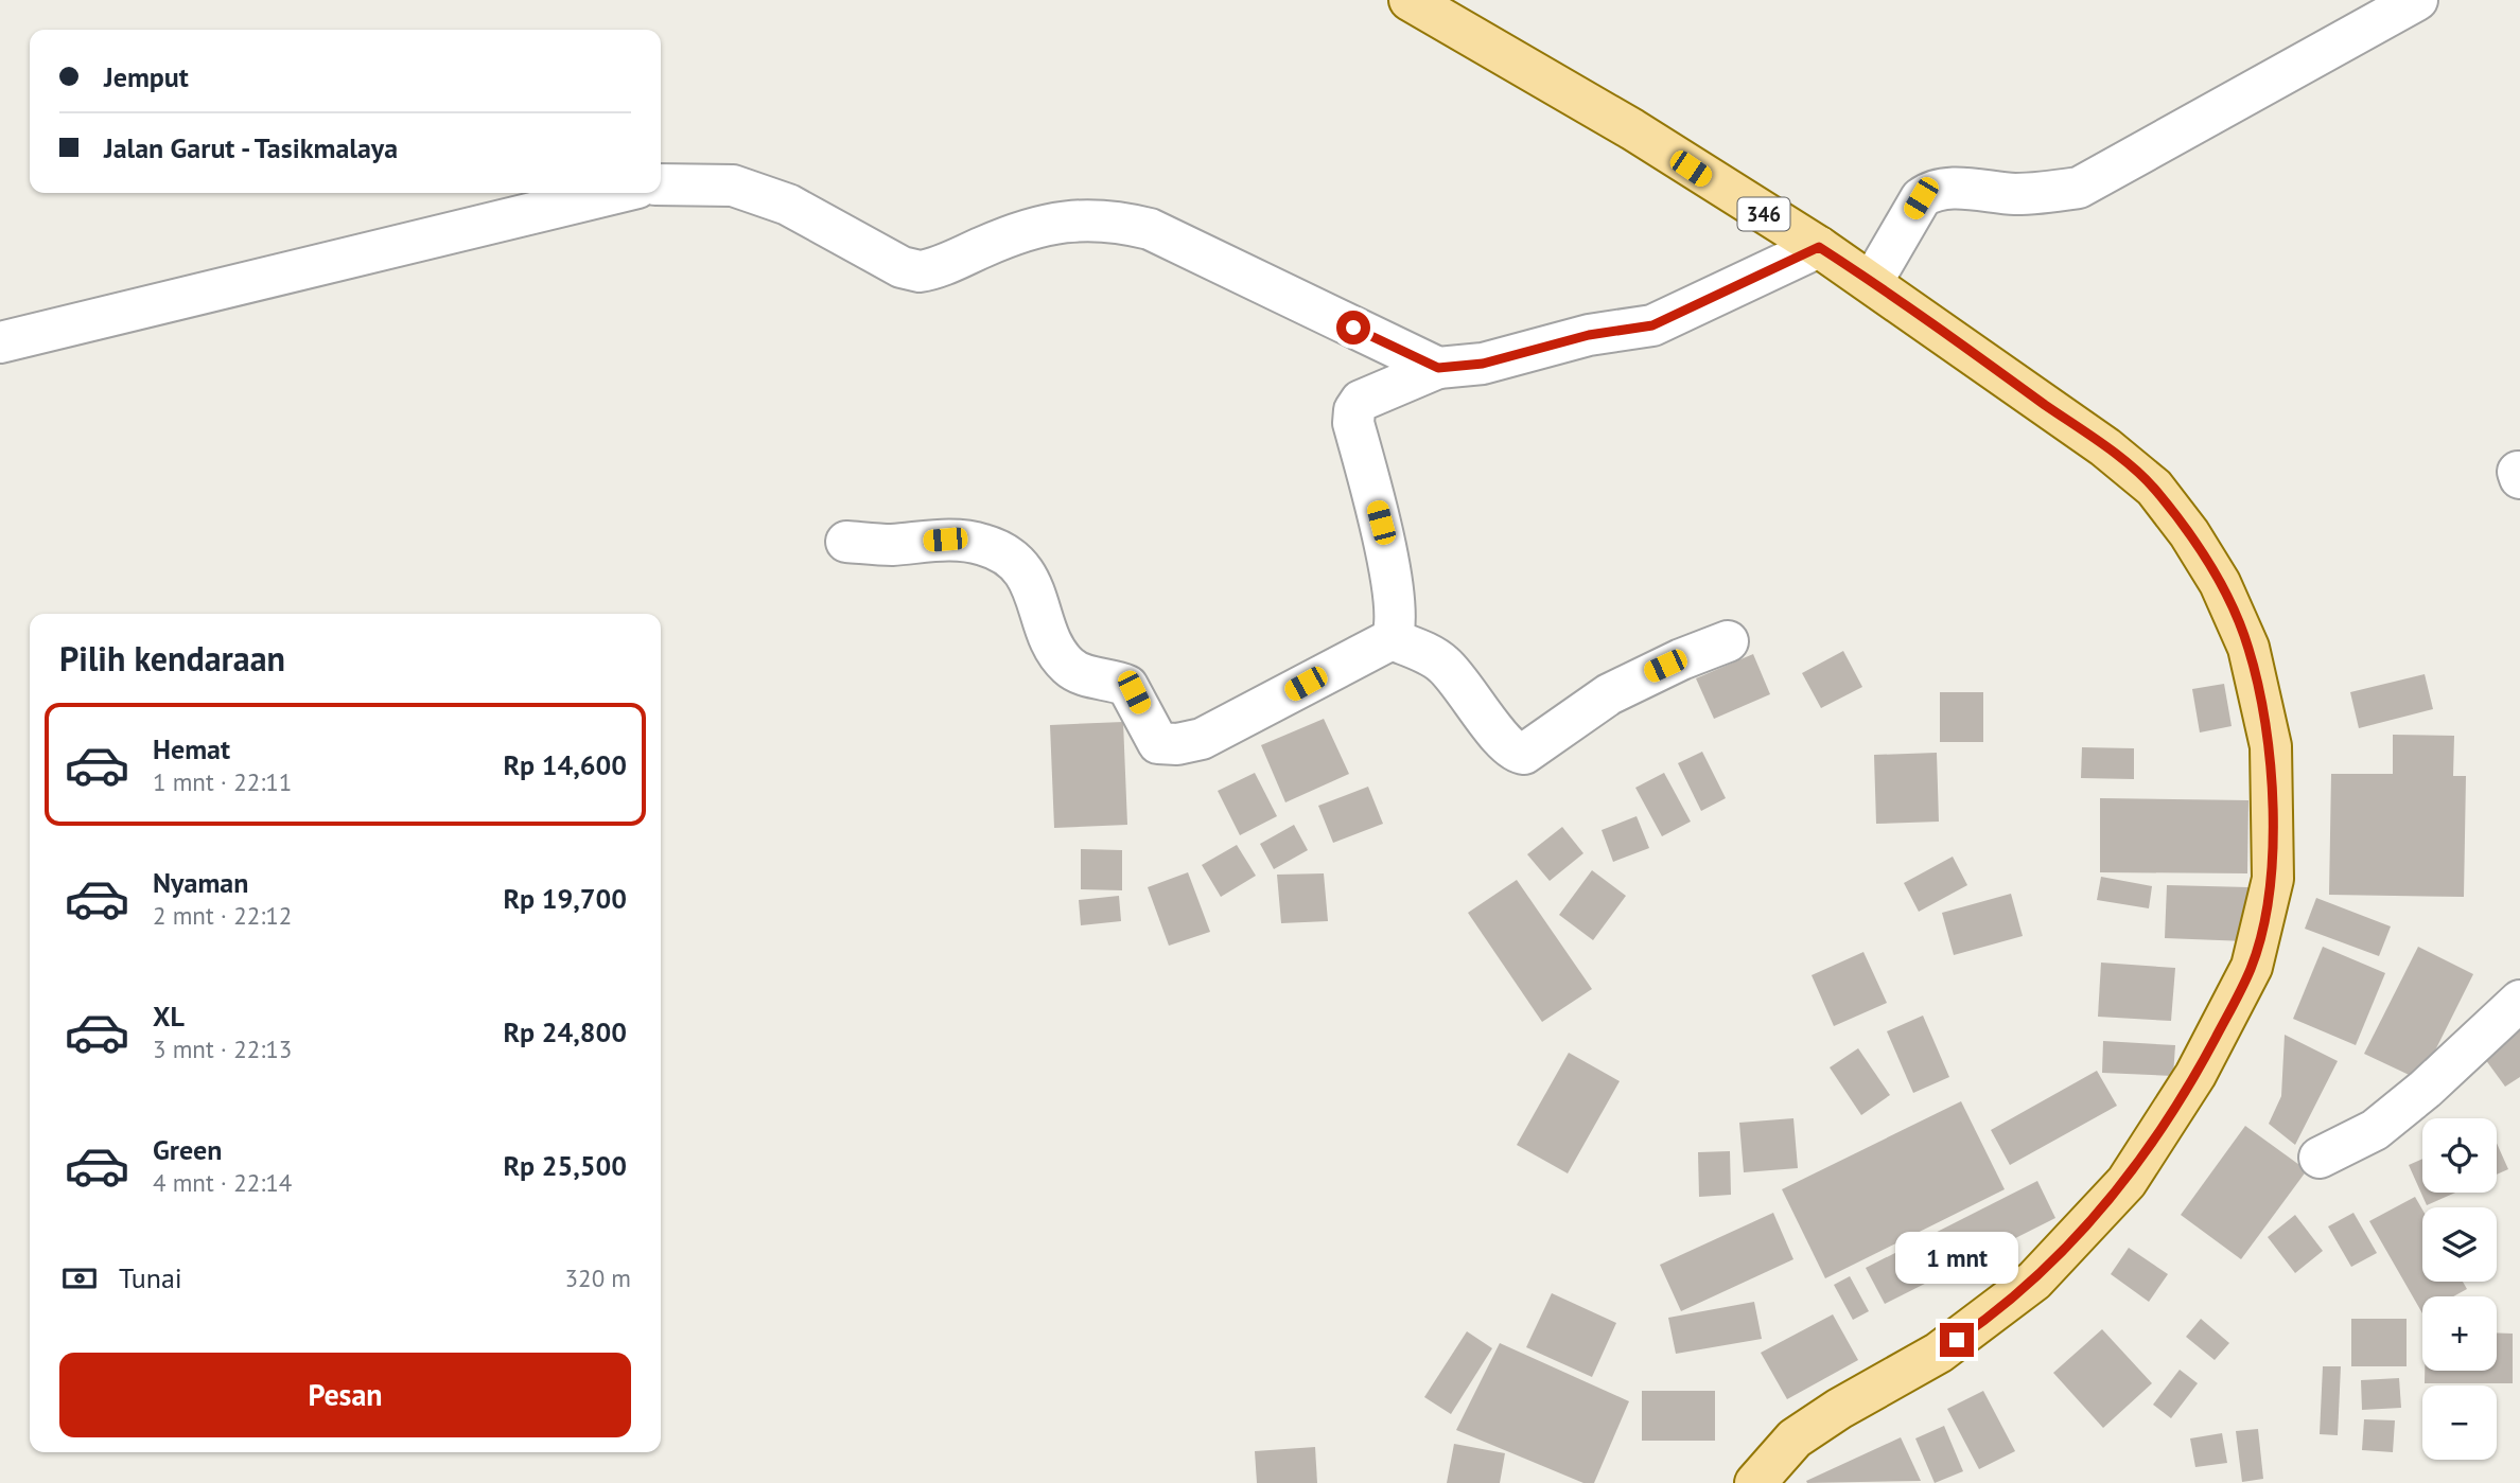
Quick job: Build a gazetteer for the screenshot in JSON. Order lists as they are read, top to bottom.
{
  "streets": {
    "main road": ["346"]
  },
  "page": {
    "banner": ["Jemput", "Jalan Garut - Tasikmalaya"],
    "heading": "Pilih kendaraan",
    "list": [
      {
        "name": "Hemat",
        "note": "1 mnt · 22:11",
        "value": "Rp 14,600"
      },
      {
        "name": "Nyaman",
        "note": "2 mnt · 22:12",
        "value": "Rp 19,700"
      },
      {
        "name": "XL",
        "note": "3 mnt · 22:13",
        "value": "Rp 24,800"
      },
      {
        "name": "Green",
        "note": "4 mnt · 22:14",
        "value": "Rp 25,500"
      }
    ],
    "map_buttons": ["+", "−"],
    "bubble": "1 mnt",
    "pay": ["Tunai", "320 m"],
    "buttons": "Pesan"
  }
}
